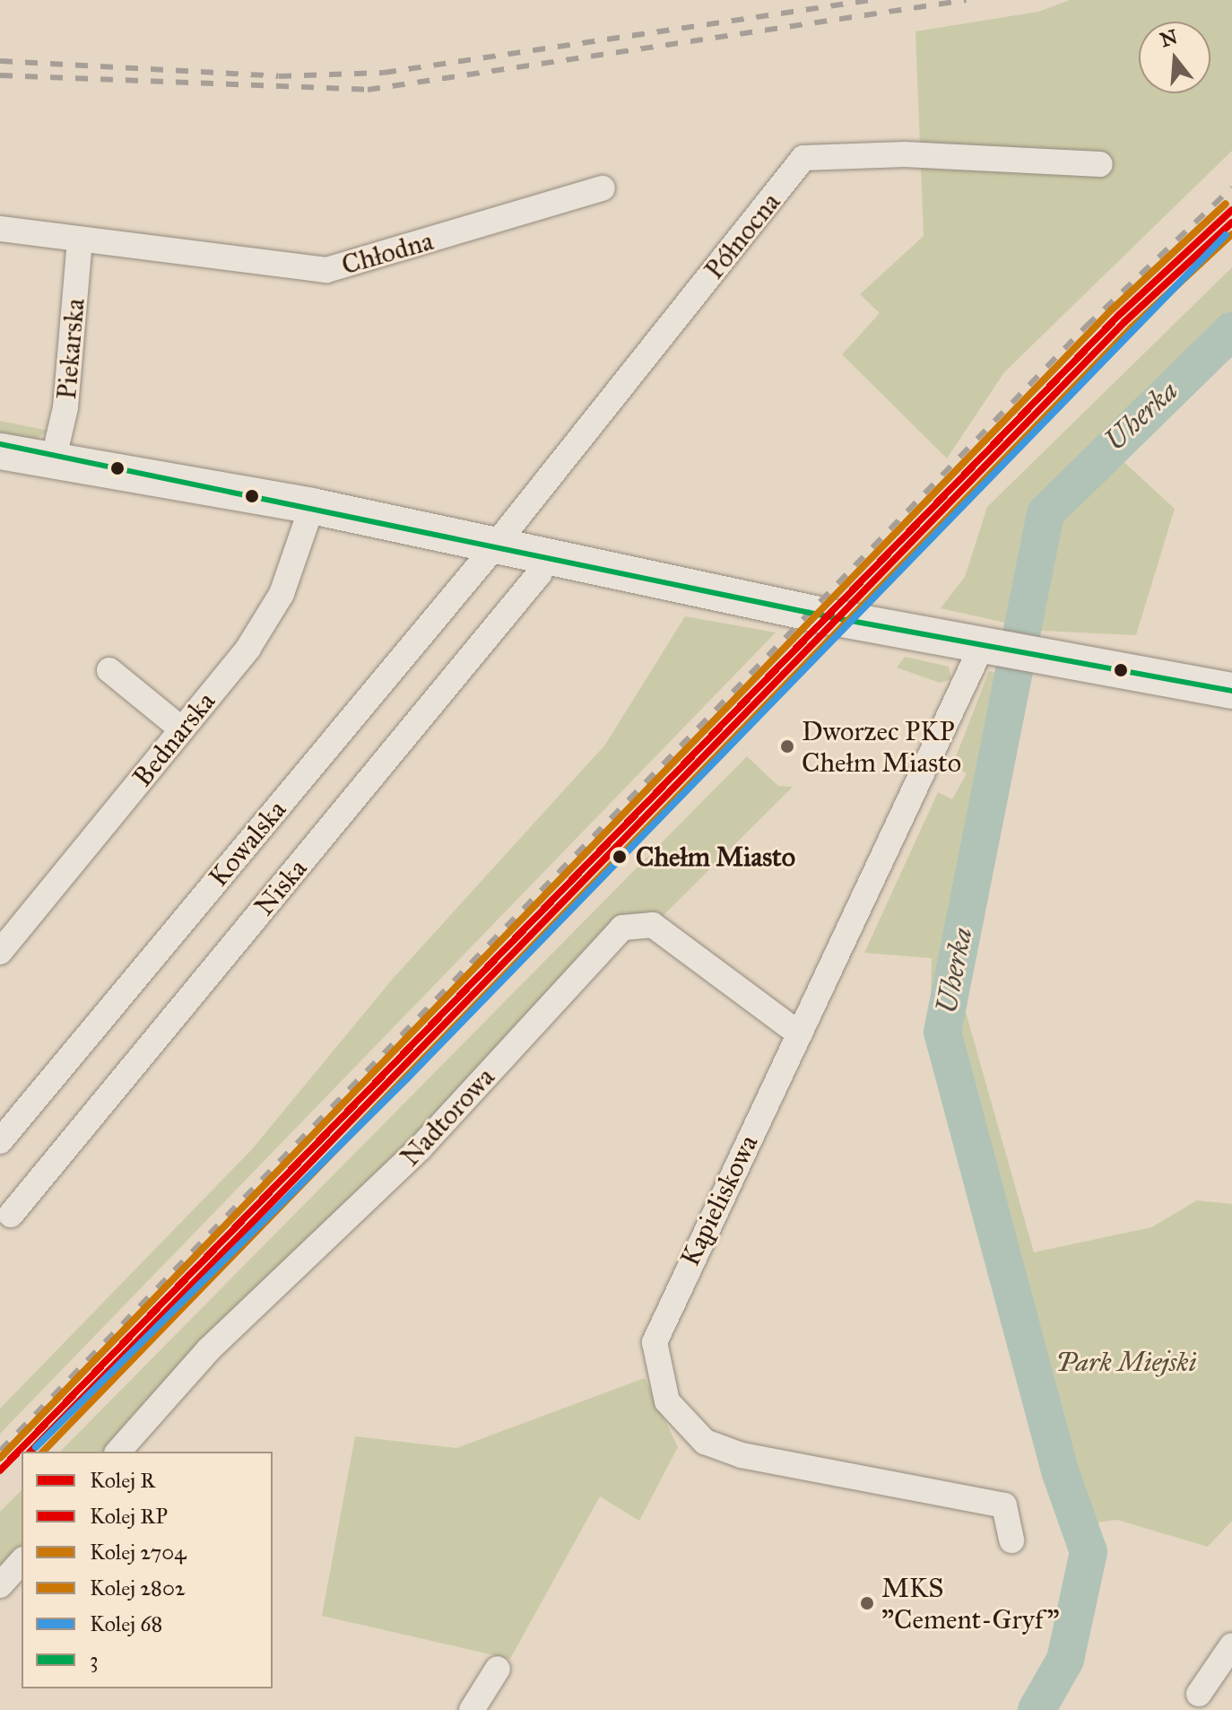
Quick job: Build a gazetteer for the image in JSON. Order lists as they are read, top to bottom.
{
  "streets": {
    "street": [
      "Północna",
      "Chłodna",
      "Piekarska",
      "Bednarska",
      "Kowalska",
      "Niska",
      "Nadtorowa",
      "Kąpieliskowa"
    ]
  },
  "crossings": [
    ["Północna", "Kowalska"],
    ["Chłodna", "Piekarska"],
    ["Nadtorowa", "Kąpieliskowa"]
  ],
  "water": ["Uherka"],
  "parks": ["Park Miejski"],
  "places": ["Dworzec PKP Chełm Miasto", "Chełm Miasto", "MKS \"Cement-Gryf\""],
  "lines": [
    "rail line 2704",
    "rail line R",
    "rail line RP",
    "rail line 2802",
    "rail line 68",
    "transit line 3"
  ],
  "legend": [
    "Kolej R",
    "Kolej RP",
    "Kolej 2704",
    "Kolej 2802",
    "Kolej 68",
    "3"
  ],
  "north": "top"
}
